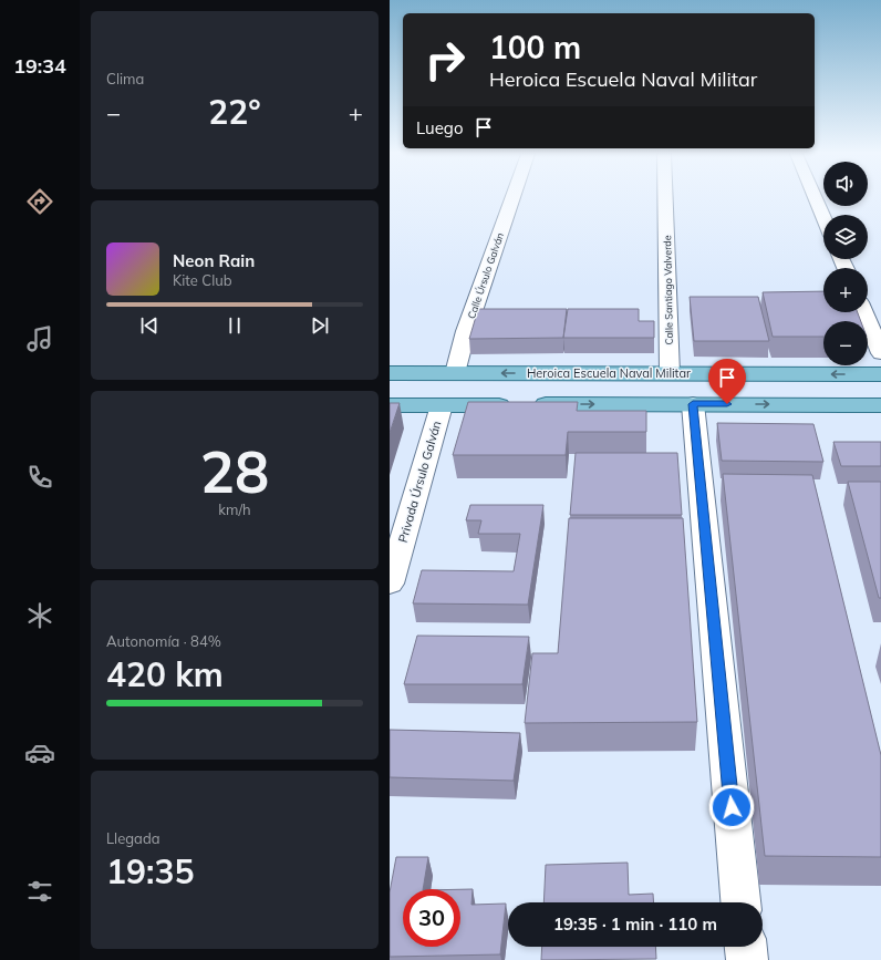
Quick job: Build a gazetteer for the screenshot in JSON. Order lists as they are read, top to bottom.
{
  "streets": {
    "main road": ["Heroica Escuela Naval Militar"],
    "street": ["Calle Úrsulo Galván", "Calle Santiago Valverde", "Privada Úrsulo Galván"]
  },
  "crossings": [
    ["Calle Úrsulo Galván", "Heroica Escuela Naval Militar"],
    ["Calle Santiago Valverde", "Heroica Escuela Naval Militar"]
  ],
  "page": {
    "tabs": "19:34",
    "tile": [
      "Clima",
      ["28", "km/h"],
      ["Autonomía · 84%", "420 km"],
      ["Llegada", "19:35"]
    ],
    "turn": ["100 m", "Heroica Escuela Naval Militar"],
    "heat": ["−", "22°", "+"],
    "then": "Luego",
    "map_buttons": ["+", "−"],
    "song": ["Neon Rain", "Kite Club"],
    "limit": "30",
    "trip": "19:35 · 1 min · 110 m"
  }
}
